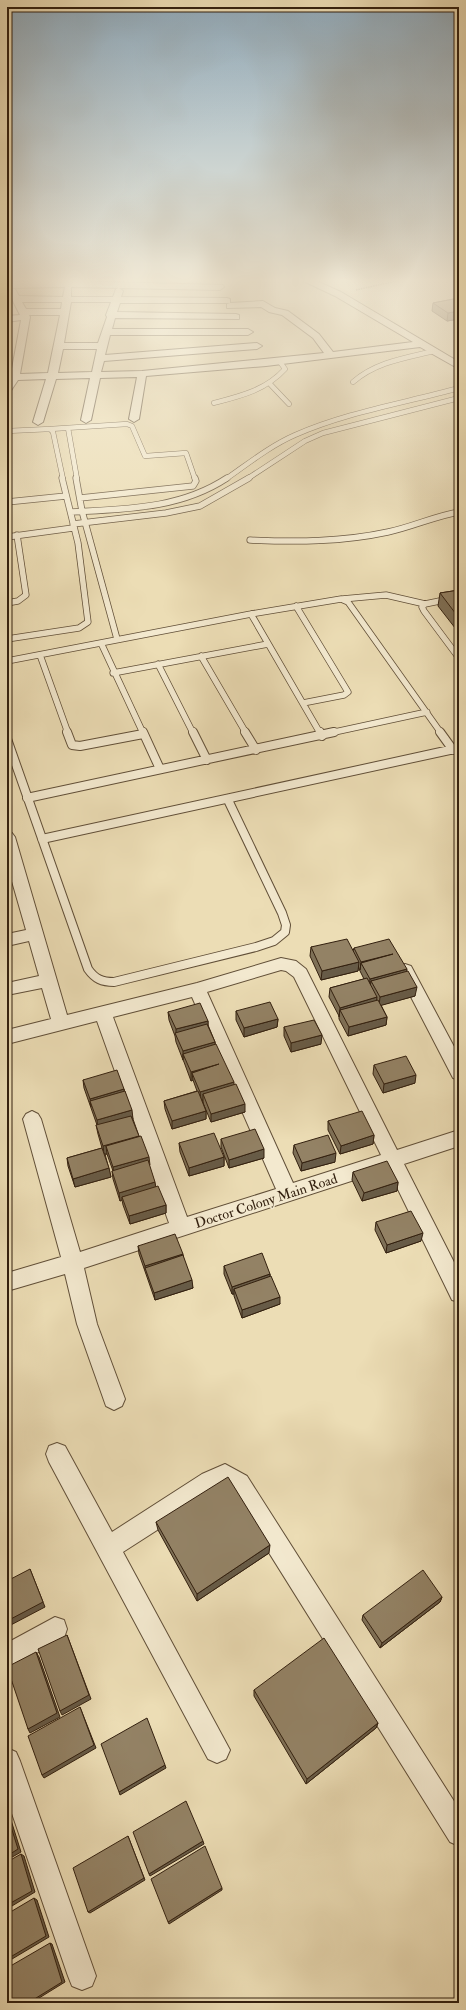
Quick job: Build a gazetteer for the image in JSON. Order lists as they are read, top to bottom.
{
  "streets": {
    "street": ["Doctor Colony Main Road"]
  }
}
